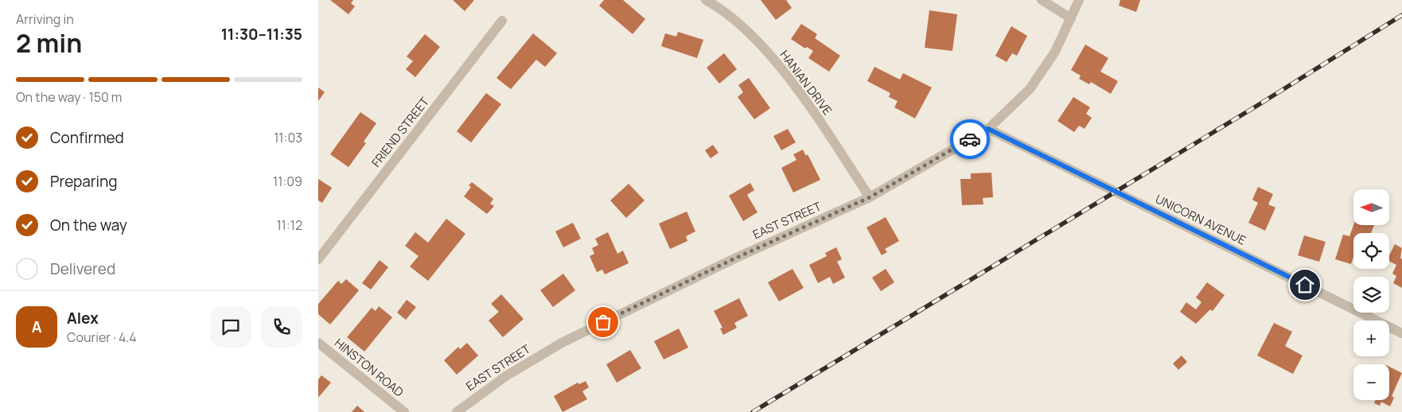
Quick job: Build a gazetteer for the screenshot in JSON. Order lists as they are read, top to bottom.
{
  "streets": {
    "street": [
      "HANIAN DRIVE",
      "FRIEND STREET",
      "UNICORN AVENUE",
      "EAST STREET",
      "HINSTON ROAD"
    ]
  },
  "crossings": [
    ["HANIAN DRIVE", "EAST STREET"],
    ["UNICORN AVENUE", "EAST STREET"]
  ],
  "north": "left",
  "page": {
    "heading": ["2 min", "Arriving in", "11:30–11:35"],
    "panel": ["Alex", "Courier · 4.4"],
    "bar": "On the way · 150 m",
    "list": [
      ["Confirmed", "11:03"],
      ["Preparing", "11:09"],
      ["On the way", "11:12"],
      "Delivered"
    ],
    "map_buttons": ["+", "−"],
    "round": "A"
  }
}
